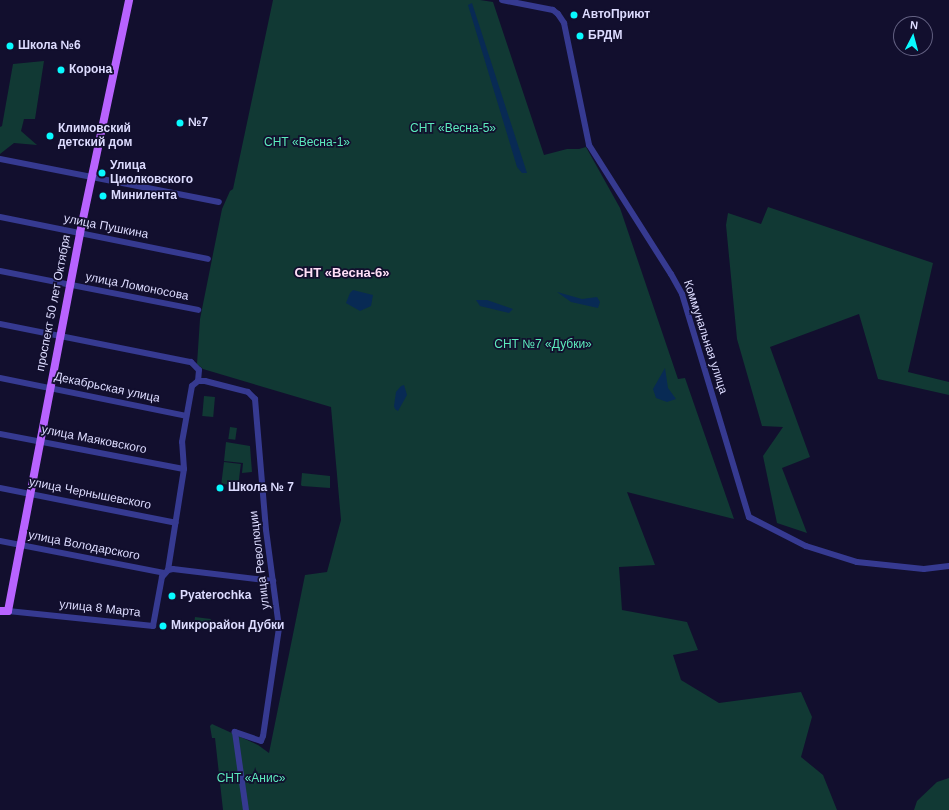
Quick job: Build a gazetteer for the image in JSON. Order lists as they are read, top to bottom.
{
  "streets": {
    "main road": ["проспект 50 лет Октября"],
    "street": [
      "улица Пушкина",
      "улица Ломоносова",
      "Коммунальная улица",
      "Декабрьская улица",
      "улица Маяковского",
      "улица Чернышевского",
      "улица Володарского",
      "улица Революции",
      "улица 8 Марта"
    ]
  },
  "crossings": [
    ["улица Пушкина", "проспект 50 лет Октября"],
    ["улица Ломоносова", "проспект 50 лет Октября"],
    ["проспект 50 лет Октября", "Декабрьская улица"],
    ["проспект 50 лет Октября", "улица Маяковского"],
    ["проспект 50 лет Октября", "улица Чернышевского"],
    ["проспект 50 лет Октября", "улица Володарского"],
    ["проспект 50 лет Октября", "улица 8 Марта"],
    ["улица Володарского", "улица 8 Марта"]
  ],
  "districts": ["СНТ «Весна-6»"],
  "parks": [
    "СНТ «Весна-5»",
    "СНТ «Весна-1»",
    "СНТ №7 «Дубки»",
    "СНТ «Анис»"
  ],
  "places": [
    "АвтоПриют",
    "БРДМ",
    "Школа №6",
    "Корона",
    "№7",
    "Климовский детский дом",
    "Улица Циолковского",
    "Минилента",
    "Школа № 7",
    "Pyaterochka",
    "Микрорайон Дубки"
  ],
  "north": "top"
}
